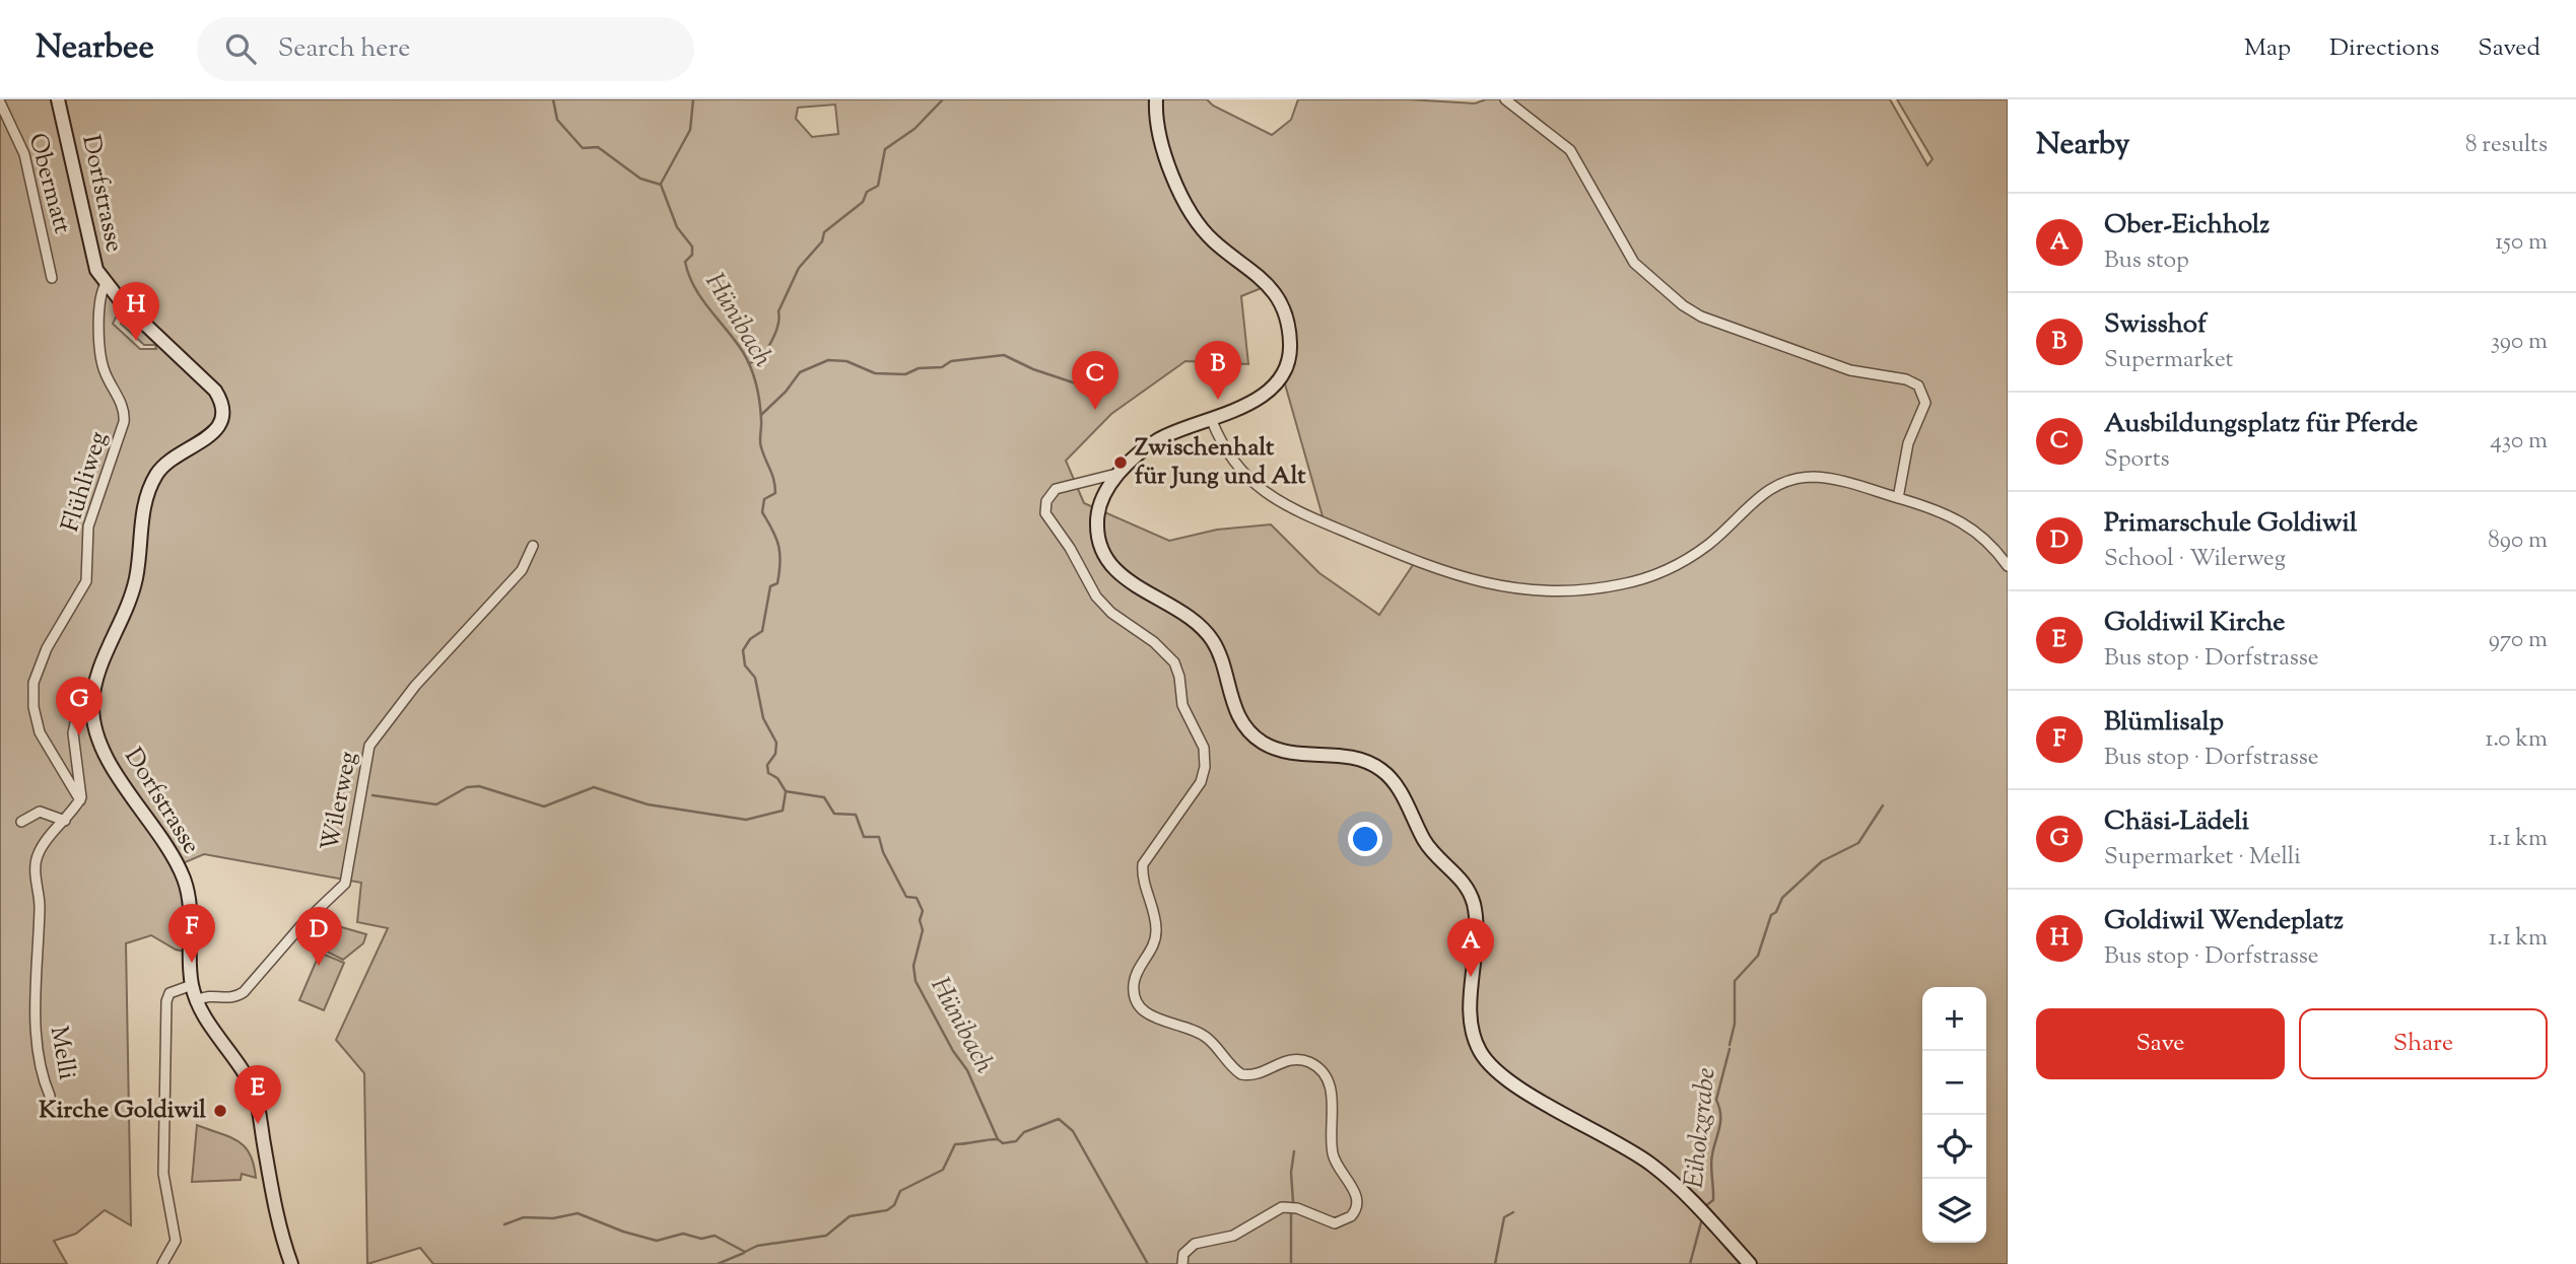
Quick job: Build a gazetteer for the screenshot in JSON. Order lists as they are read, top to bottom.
{
  "streets": {
    "street": [
      "Obermatt",
      "Dorfstrasse",
      "Flühliweg",
      "Wilerweg",
      "Melli"
    ]
  },
  "crossings": [
    ["Dorfstrasse", "Flühliweg"],
    ["Dorfstrasse", "Wilerweg"],
    ["Flühliweg", "Melli"]
  ],
  "water": ["Hünibach", "Eiholzgrabe"],
  "places": ["Zwischenhalt für Jung und Alt", "Kirche Goldiwil"],
  "page": {
    "header": "Nearbee",
    "search": "Search here",
    "nav": ["Map", "Directions", "Saved"],
    "heading": ["Nearby", "8 results"],
    "list": [
      {
        "mark": "A",
        "name": "Ober-Eichholz",
        "note": "Bus stop",
        "value": "150 m"
      },
      {
        "mark": "B",
        "name": "Swisshof",
        "note": "Supermarket",
        "value": "390 m"
      },
      {
        "mark": "C",
        "name": "Ausbildungsplatz für Pferde",
        "note": "Sports",
        "value": "430 m"
      },
      {
        "mark": "D",
        "name": "Primarschule Goldiwil",
        "note": "School · Wilerweg",
        "value": "890 m"
      },
      {
        "mark": "E",
        "name": "Goldiwil Kirche",
        "note": "Bus stop · Dorfstrasse",
        "value": "970 m"
      },
      {
        "mark": "F",
        "name": "Blümlisalp",
        "note": "Bus stop · Dorfstrasse",
        "value": "1.0 km"
      },
      {
        "mark": "G",
        "name": "Chäsi-Lädeli",
        "note": "Supermarket · Melli",
        "value": "1.1 km"
      },
      {
        "mark": "H",
        "name": "Goldiwil Wendeplatz",
        "note": "Bus stop · Dorfstrasse",
        "value": "1.1 km"
      }
    ],
    "pins": [
      "H",
      "B",
      "C",
      "G",
      "F",
      "D",
      "A",
      "E"
    ],
    "map_buttons": ["+", "−"],
    "buttons": ["Save", "Share"]
  }
}
